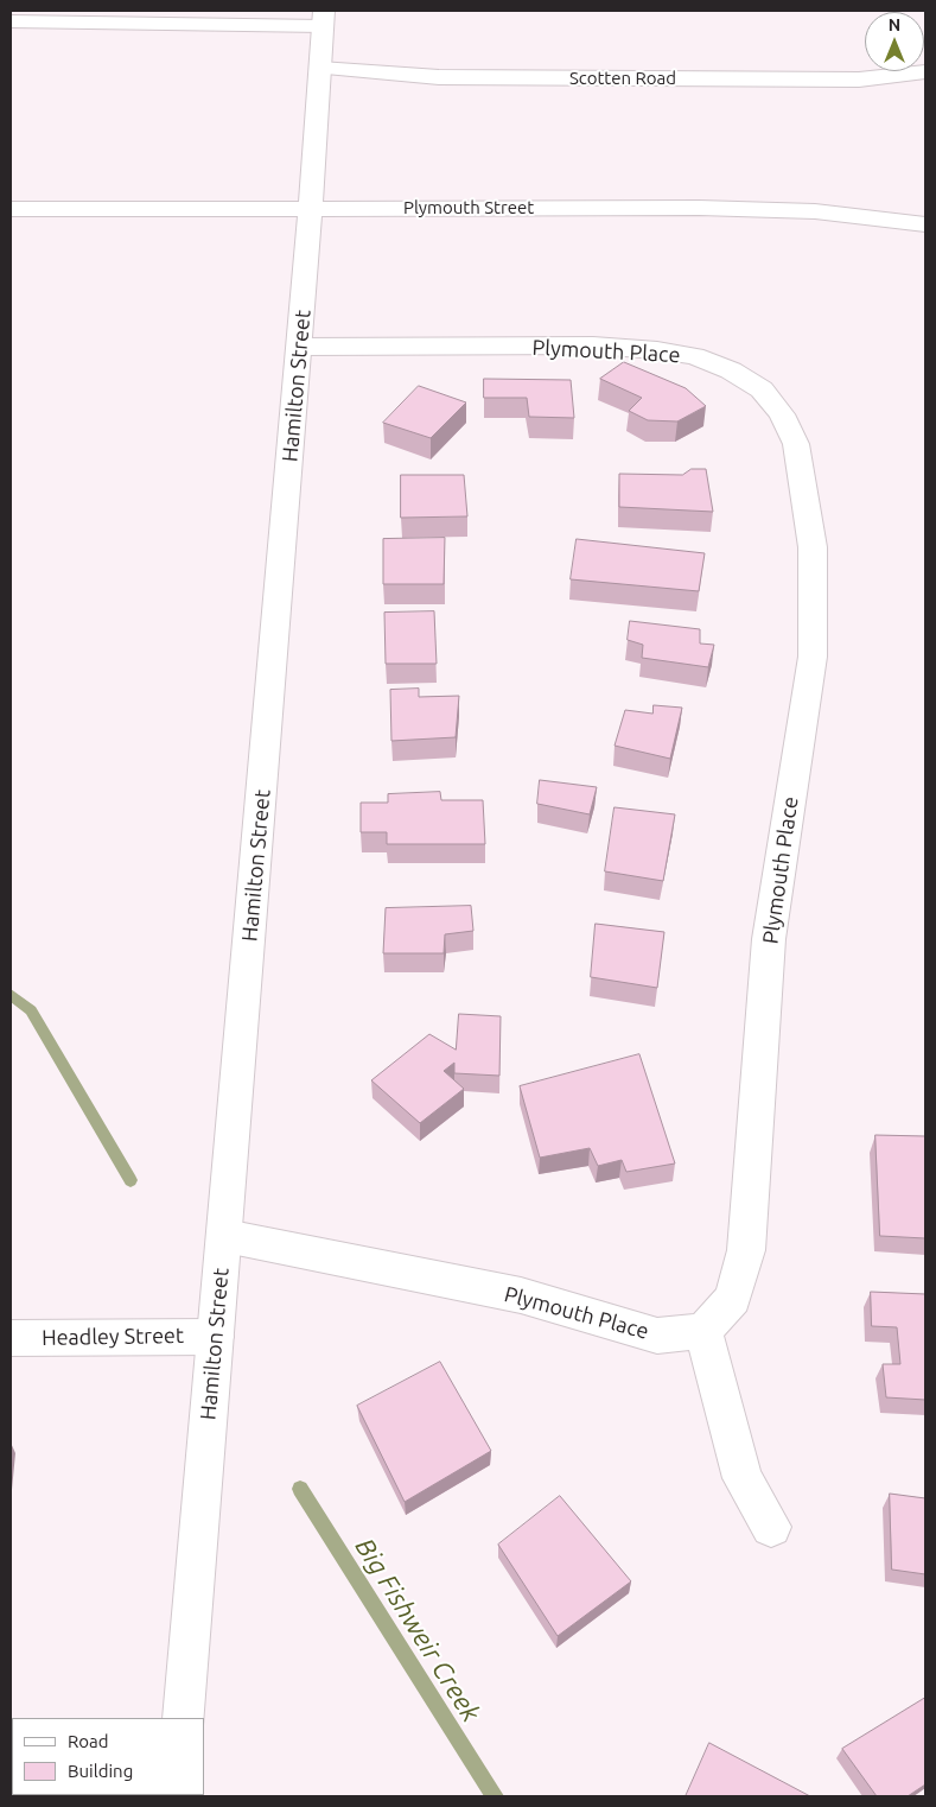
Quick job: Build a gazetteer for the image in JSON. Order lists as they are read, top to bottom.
{
  "streets": {
    "street": [
      "Scotten Road",
      "Plymouth Street",
      "Plymouth Place",
      "Hamilton Street",
      "Headley Street"
    ]
  },
  "crossings": [
    ["Scotten Road", "Hamilton Street"],
    ["Plymouth Street", "Hamilton Street"],
    ["Plymouth Place", "Hamilton Street"],
    ["Hamilton Street", "Headley Street"]
  ],
  "water": ["Big Fishweir Creek"],
  "legend": ["Road", "Building"],
  "north": "top"
}
